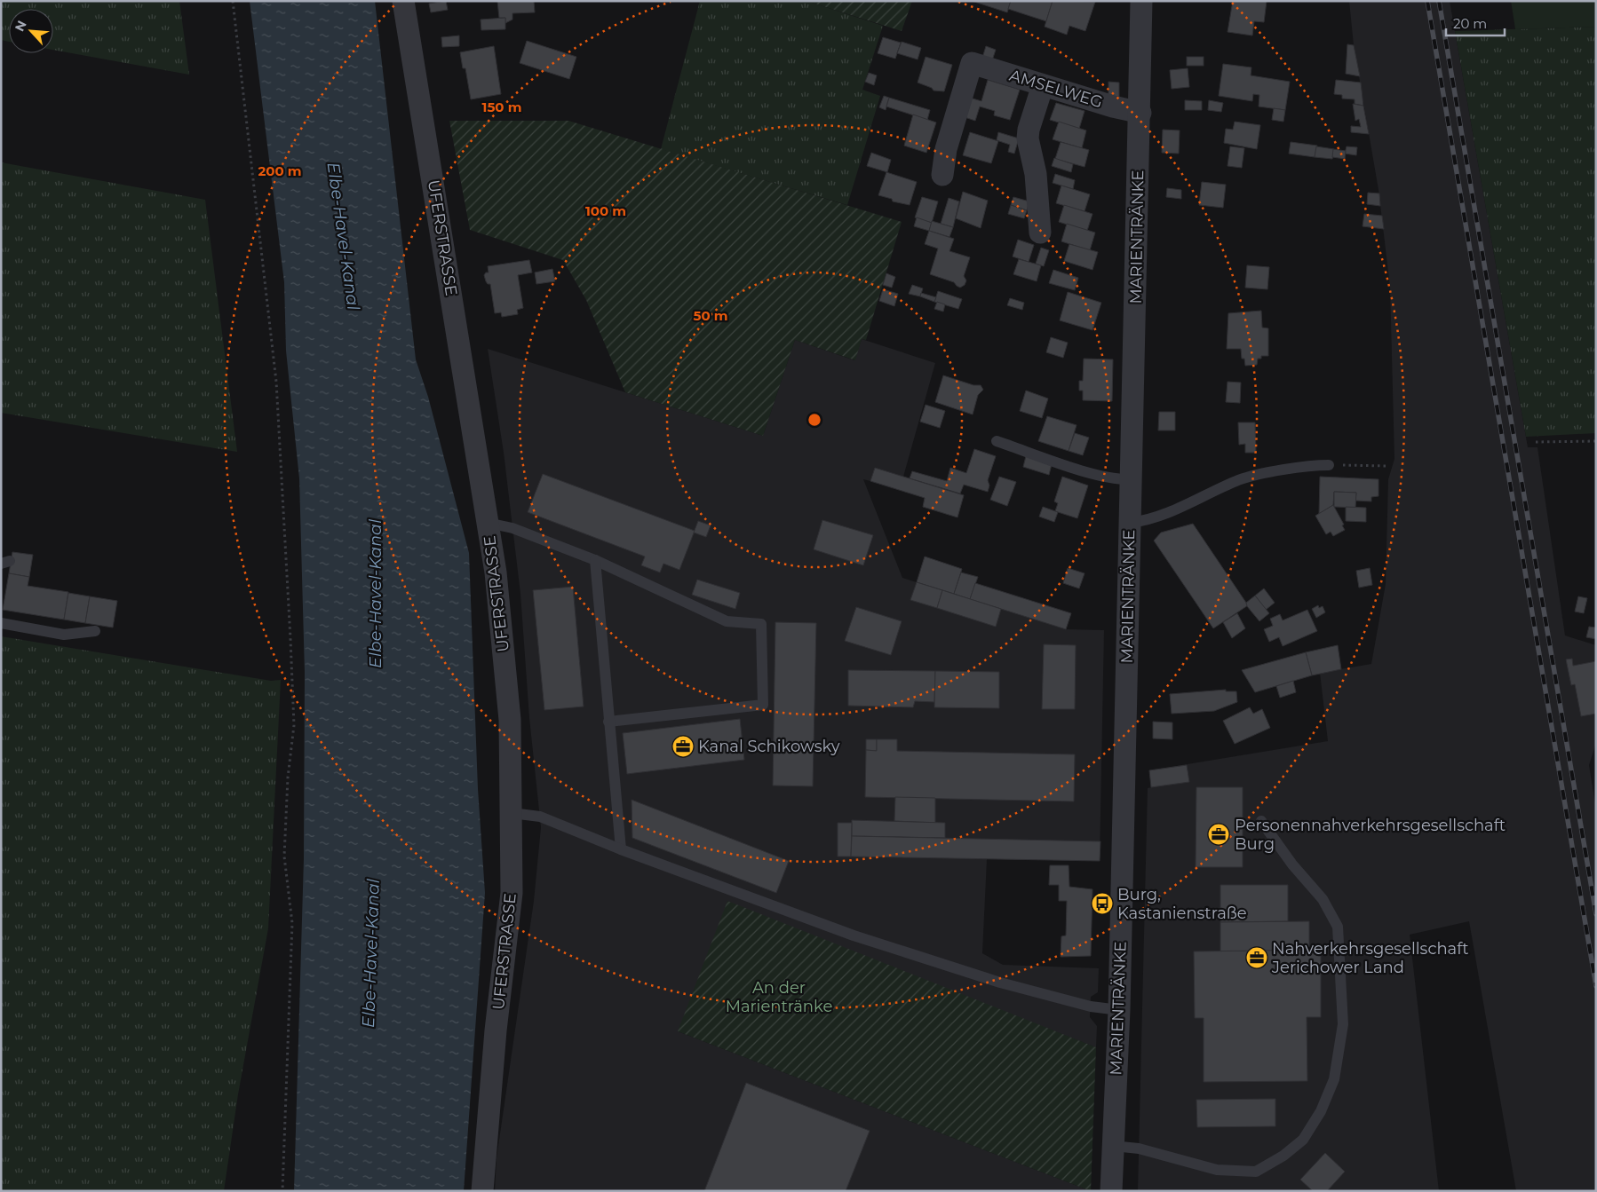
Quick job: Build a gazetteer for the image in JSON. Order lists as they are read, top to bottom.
{
  "streets": {
    "street": ["AMSELWEG", "MARIENTRÄNKE", "UFERSTRASSE"]
  },
  "crossings": [
    ["AMSELWEG", "MARIENTRÄNKE"]
  ],
  "water": ["Elbe-Havel-Kanal"],
  "parks": ["An der Marientränke"],
  "places": {
    "office": ["Kanal Schikowsky", "Personennahverkehrsgesellschaft Burg", "Nahverkehrsgesellschaft Jerichower Land"],
    "bus stop": ["Burg, Kastanienstraße"]
  },
  "scale_bar": "20 m",
  "north": "top left",
  "rings": [
    "150 m",
    "200 m",
    "100 m",
    "50 m"
  ]
}
